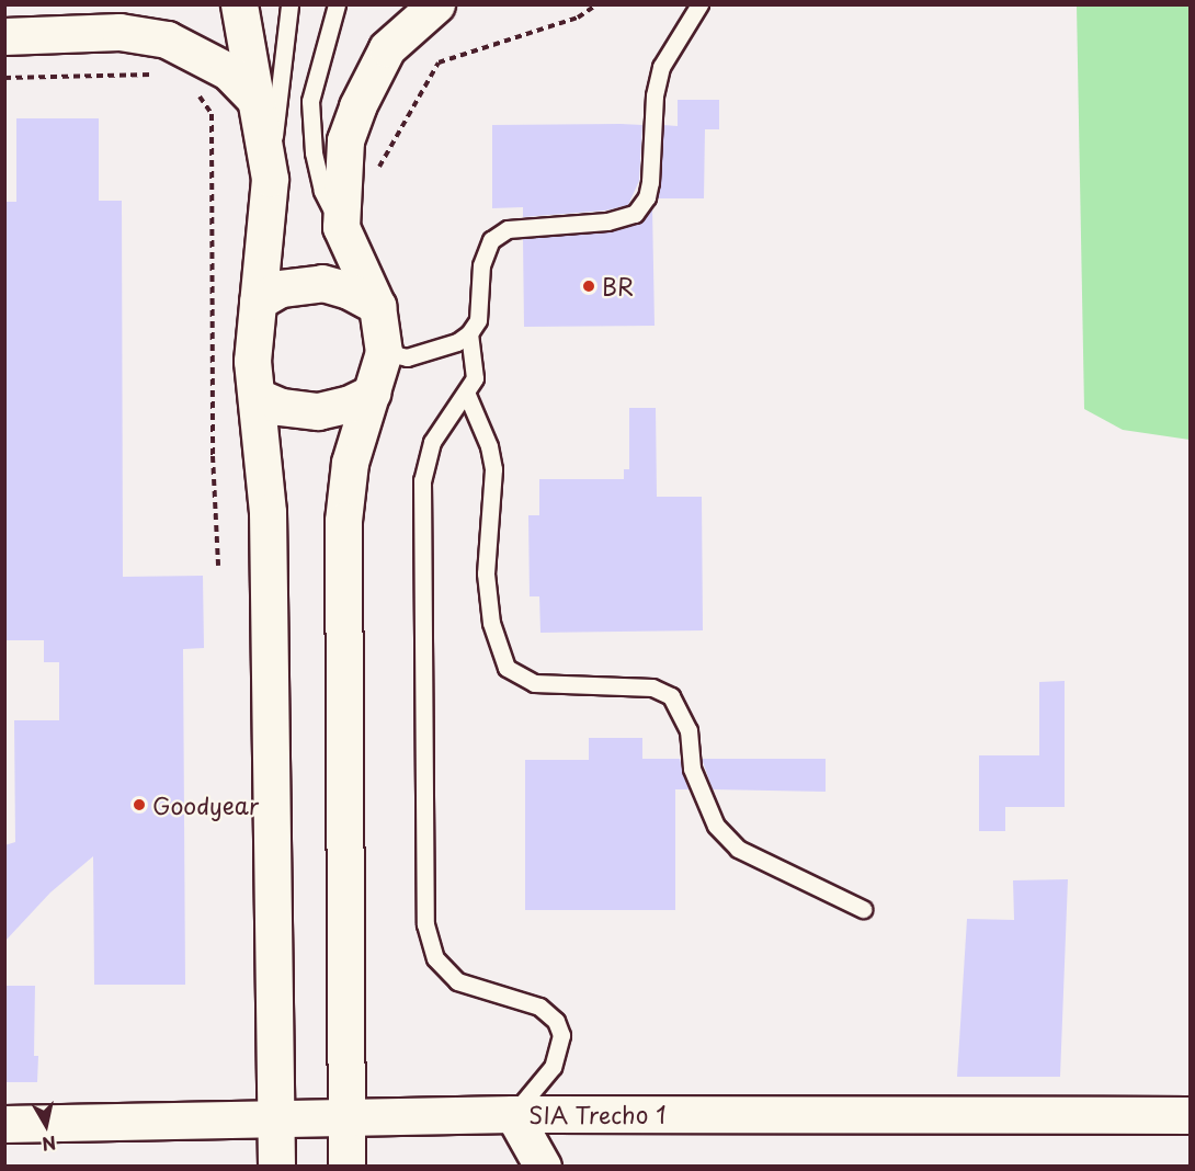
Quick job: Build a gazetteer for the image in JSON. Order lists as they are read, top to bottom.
{
  "streets": {
    "main road": ["SIA Trecho 1"]
  },
  "places": ["BR", "Goodyear"],
  "north": "bottom"
}
